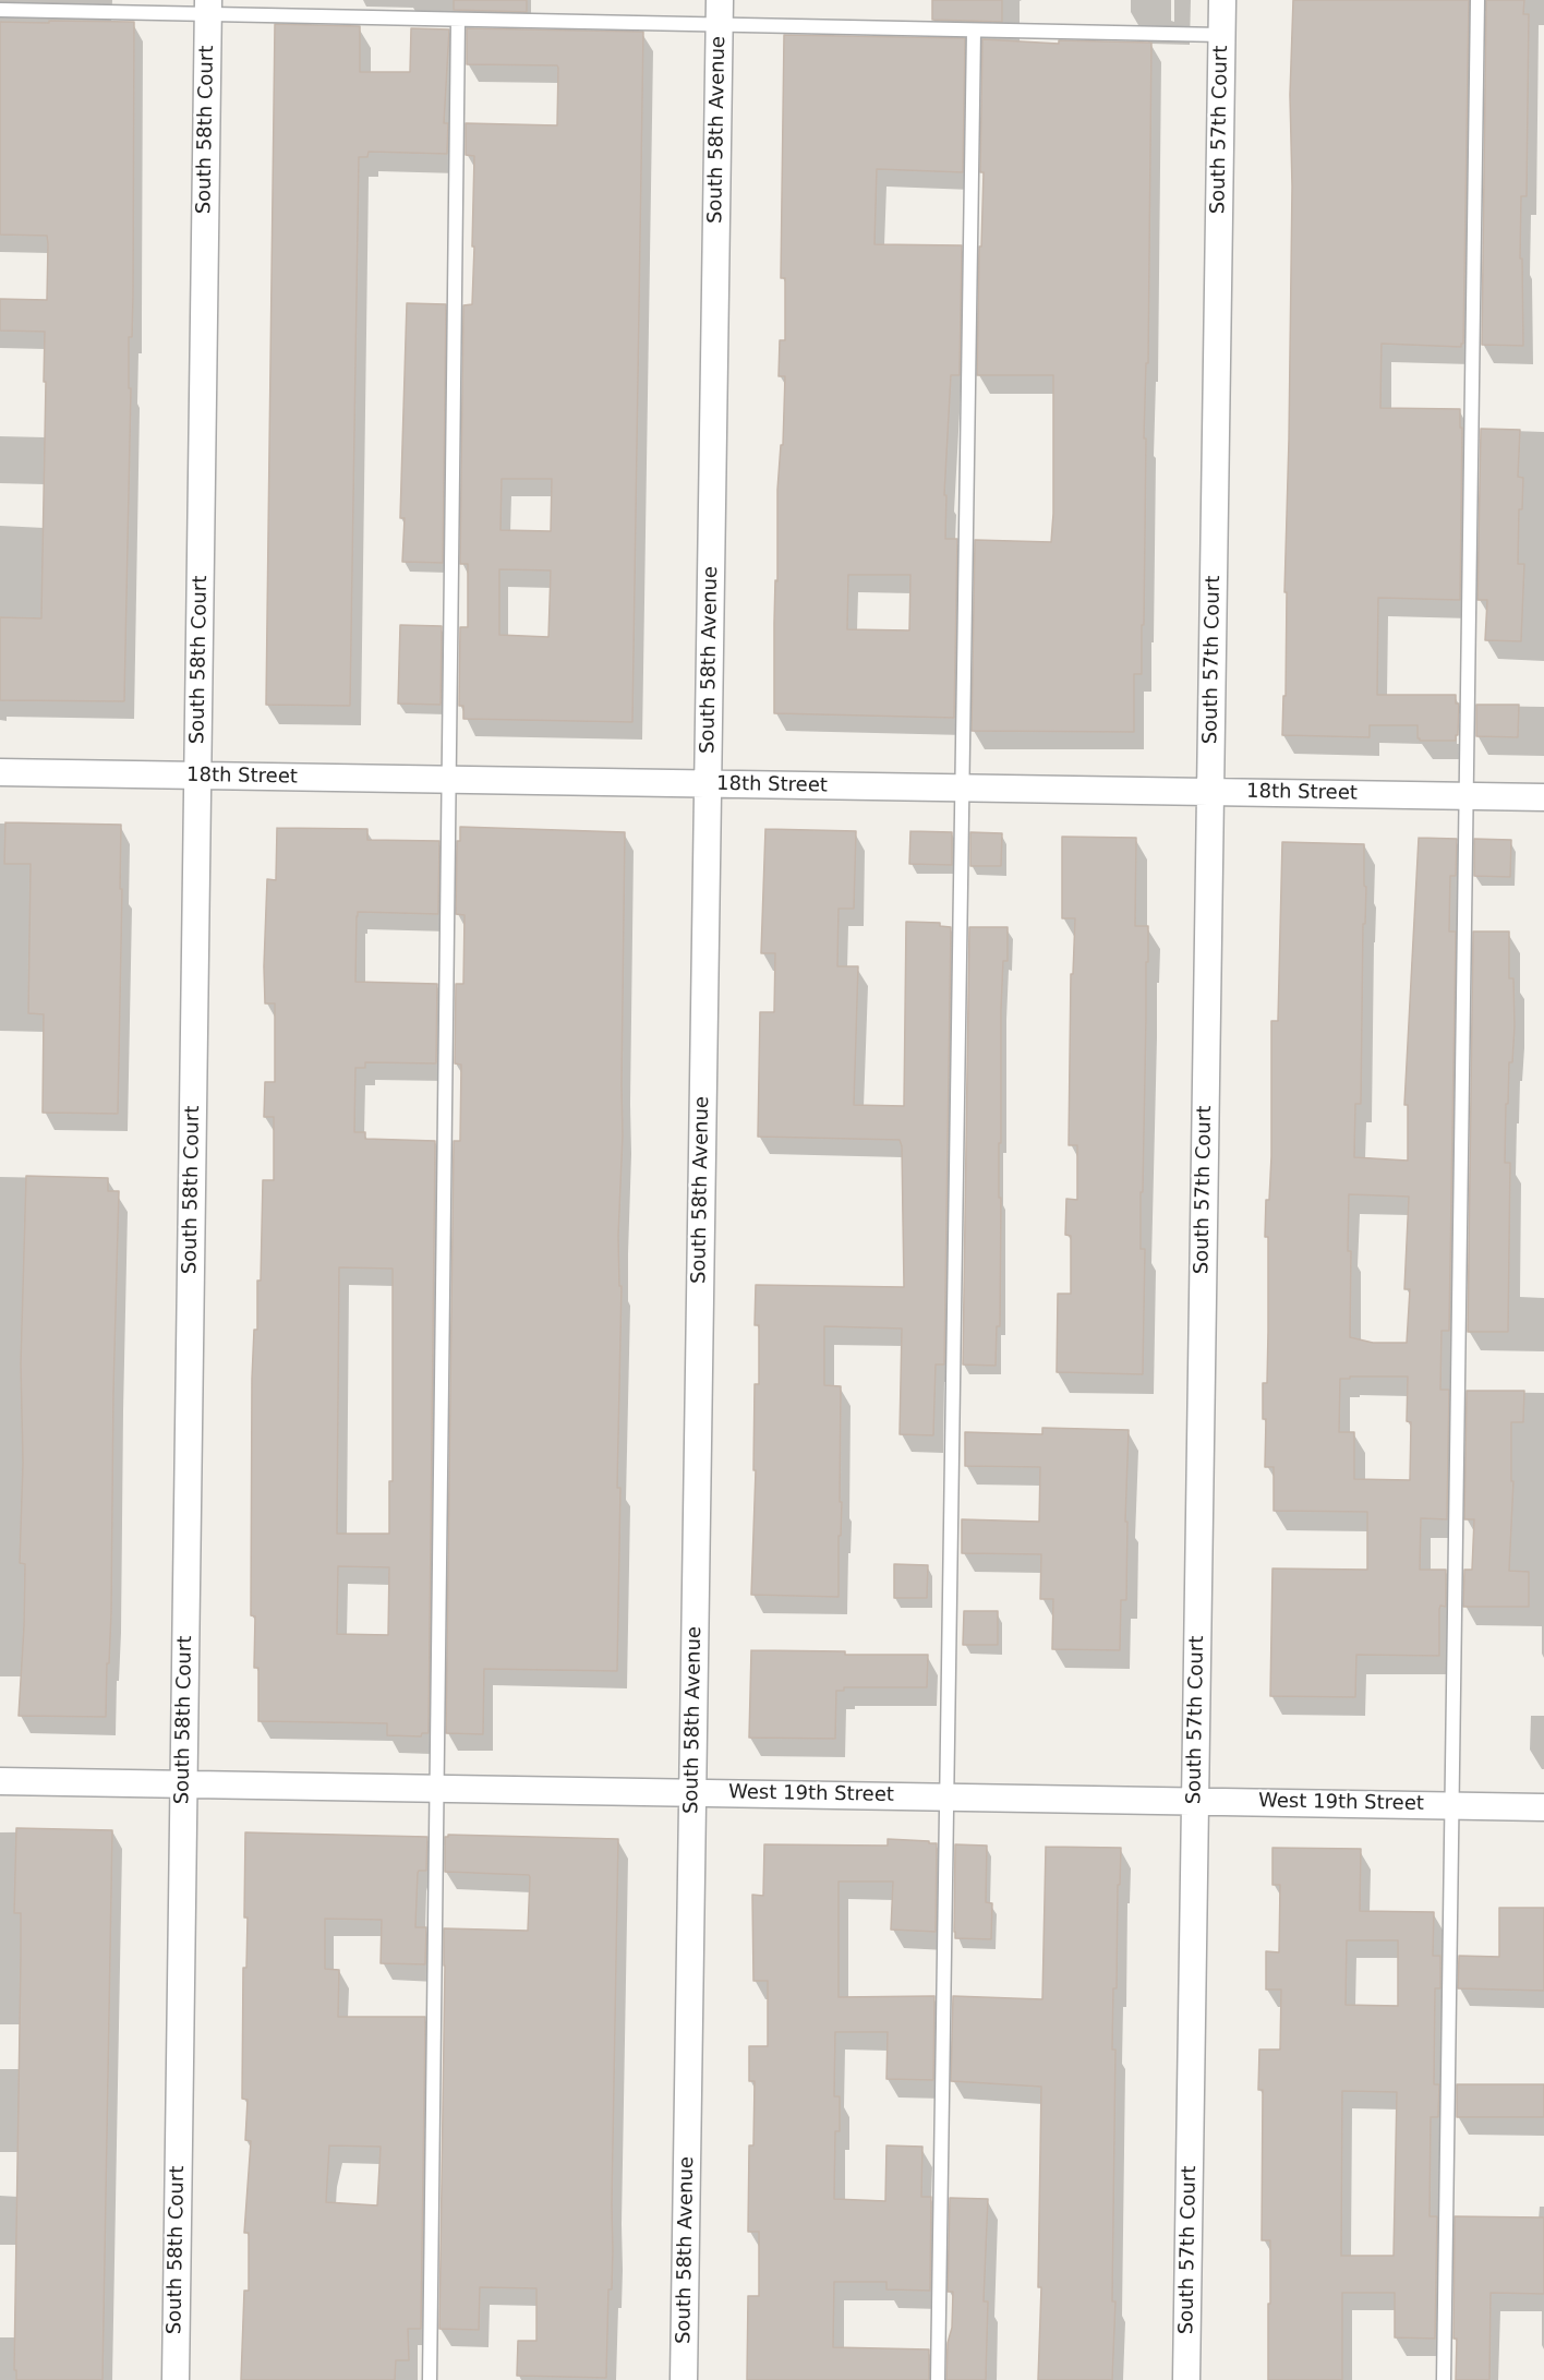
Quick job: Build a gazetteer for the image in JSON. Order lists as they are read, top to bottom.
{
  "streets": {
    "street": [
      "South 58th Court",
      "South 58th Avenue",
      "South 57th Court",
      "18th Street",
      "West 19th Street"
    ]
  },
  "crossings": [
    ["South 58th Court", "18th Street"],
    ["South 58th Court", "West 19th Street"],
    ["South 58th Avenue", "18th Street"],
    ["South 58th Avenue", "West 19th Street"],
    ["South 57th Court", "18th Street"],
    ["South 57th Court", "West 19th Street"]
  ]
}
